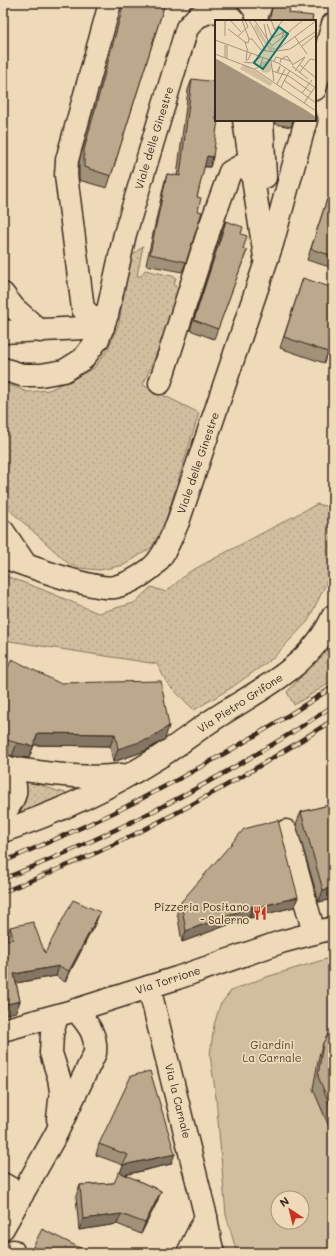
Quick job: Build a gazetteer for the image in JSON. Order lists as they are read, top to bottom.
{
  "streets": {
    "street": [
      "Viale delle Ginestre",
      "Via Pietro Grifone",
      "Via Torrione",
      "Via la Carnale"
    ]
  },
  "crossings": [
    ["Via Torrione", "Via la Carnale"]
  ],
  "parks": ["Giardini La Carnale"],
  "places": {
    "restaurant": ["Pizzeria Positano - Salerno"]
  },
  "north": "top left"
}
